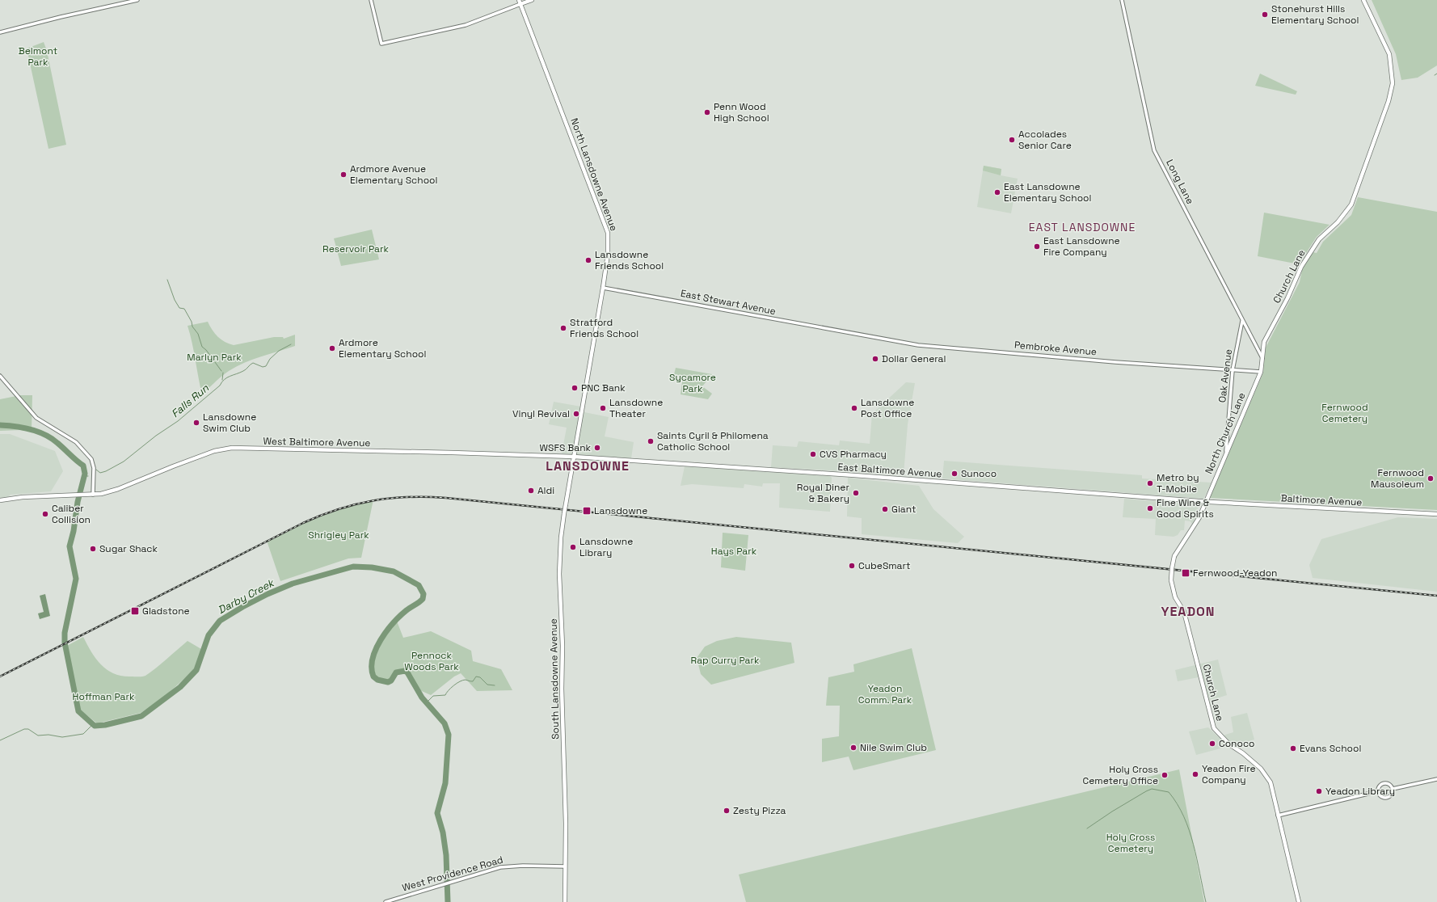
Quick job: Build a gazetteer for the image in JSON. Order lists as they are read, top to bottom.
{
  "streets": {
    "main road": [
      "North Lansdowne Avenue",
      "Church Lane",
      "North Church Lane",
      "West Baltimore Avenue",
      "East Baltimore Avenue",
      "Baltimore Avenue",
      "South Lansdowne Avenue"
    ],
    "street": [
      "Long Lane",
      "East Stewart Avenue",
      "Pembroke Avenue",
      "Oak Avenue",
      "West Providence Road"
    ]
  },
  "crossings": [
    ["North Lansdowne Avenue", "East Stewart Avenue"],
    ["North Lansdowne Avenue", "West Baltimore Avenue"],
    ["North Lansdowne Avenue", "East Baltimore Avenue"],
    ["North Lansdowne Avenue", "South Lansdowne Avenue"],
    ["Long Lane", "Church Lane"],
    ["Long Lane", "Oak Avenue"],
    ["Church Lane", "Pembroke Avenue"],
    ["Church Lane", "North Church Lane"],
    ["East Stewart Avenue", "Pembroke Avenue"],
    ["Pembroke Avenue", "Oak Avenue"],
    ["Pembroke Avenue", "North Church Lane"],
    ["Oak Avenue", "North Church Lane"],
    ["North Church Lane", "East Baltimore Avenue"],
    ["North Church Lane", "Baltimore Avenue"],
    ["West Baltimore Avenue", "East Baltimore Avenue"],
    ["West Baltimore Avenue", "South Lansdowne Avenue"],
    ["East Baltimore Avenue", "Baltimore Avenue"],
    ["East Baltimore Avenue", "South Lansdowne Avenue"],
    ["South Lansdowne Avenue", "West Providence Road"]
  ],
  "districts": ["EAST LANSDOWNE", "LANSDOWNE", "YEADON"],
  "water": ["Falls Run", "Darby Creek"],
  "parks": [
    "Belmont Park",
    "Reservoir Park",
    "Marlyn Park",
    "Sycamore Park",
    "Fernwood Cemetery",
    "Shrigley Park",
    "Hays Park",
    "Pennock Woods Park",
    "Rap Curry Park",
    "Yeadon Comm. Park",
    "Hoffman Park",
    "Holy Cross Cemetery"
  ],
  "places": {
    "other": [
      "Stonehurst Hills Elementary School",
      "Penn Wood High School",
      "Accolades Senior Care",
      "Ardmore Avenue Elementary School",
      "East Lansdowne Elementary School",
      "East Lansdowne Fire Company",
      "Lansdowne Friends School",
      "Stratford Friends School",
      "Ardmore Elementary School",
      "Dollar General",
      "PNC Bank",
      "Lansdowne Theater",
      "Lansdowne Post Office",
      "Vinyl Revival",
      "Lansdowne Swim Club",
      "Saints Cyril & Philomena Catholic School",
      "WSFS Bank",
      "CVS Pharmacy",
      "Sunoco",
      "Fernwood Mausoleum",
      "Metro by T-Mobile",
      "Aldi",
      "Royal Diner & Bakery",
      "Fine Wine & Good Spirits",
      "Giant",
      "Caliber Collision",
      "Lansdowne Library",
      "Sugar Shack",
      "CubeSmart",
      "Conoco",
      "Nile Swim Club",
      "Evans School",
      "Yeadon Fire Company",
      "Holy Cross Cemetery Office",
      "Yeadon Library",
      "Zesty Pizza"
    ],
    "transit": ["Lansdowne", "Fernwood-Yeadon", "Gladstone"]
  }
}
